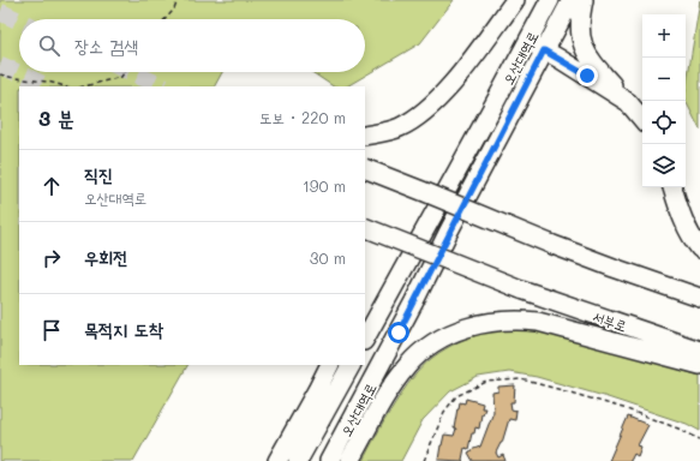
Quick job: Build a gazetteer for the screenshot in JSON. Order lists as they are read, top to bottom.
{
  "streets": {
    "main road": ["오산대역로", "서부로"]
  },
  "page": {
    "map_buttons": ["+", "−"],
    "search": "장소 검색",
    "heading": ["3 분", "도보 · 220 m"],
    "list": [
      ["직진", "오산대역로", "190 m"],
      ["우회전", "30 m"],
      "목적지 도착"
    ]
  }
}
